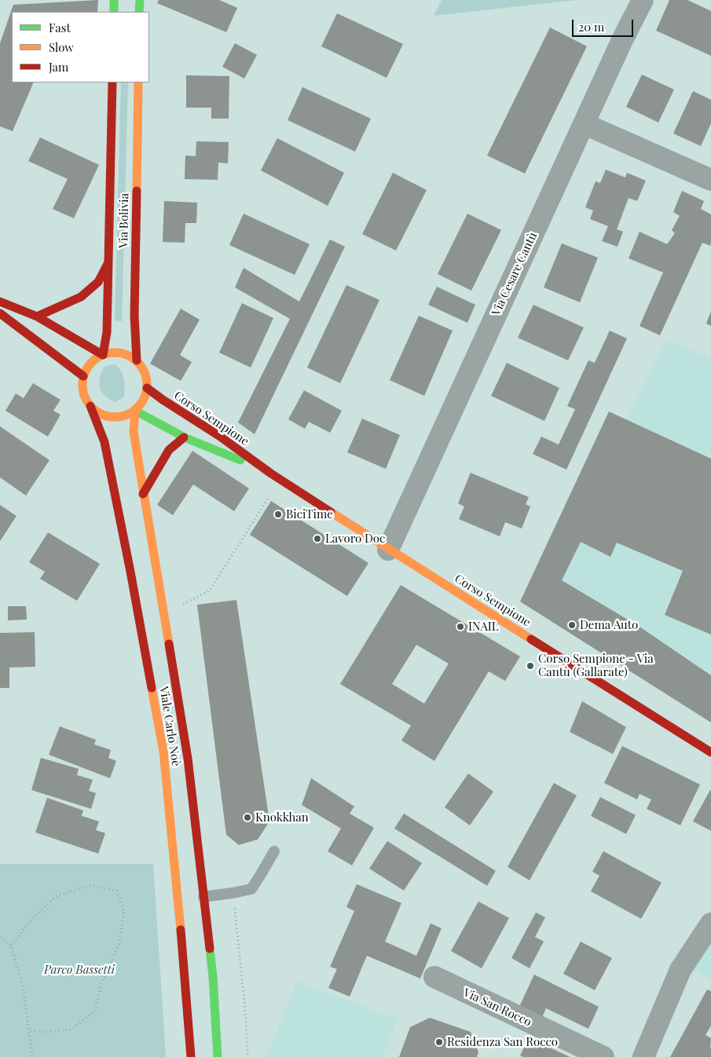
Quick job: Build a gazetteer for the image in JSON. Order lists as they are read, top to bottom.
{
  "streets": {
    "main road": ["Via Bolivia", "Corso Sempione", "Viale Carlo Noè"],
    "street": ["Via Cesare Cantù", "Via San Rocco"]
  },
  "crossings": [
    ["Via Bolivia", "Corso Sempione"],
    ["Via Bolivia", "Viale Carlo Noè"],
    ["Via Cesare Cantù", "Corso Sempione"],
    ["Corso Sempione", "Viale Carlo Noè"]
  ],
  "parks": ["Parco Bassetti"],
  "places": [
    "BiciTime",
    "Lavoro Doc",
    "Dema Auto",
    "INAIL",
    "Corso Sempione - Via Cantù (Gallarate)",
    "Knokkhan",
    "Residenza San Rocco"
  ],
  "legend": ["Fast", "Slow", "Jam"],
  "scale_bar": "20 m"
}
